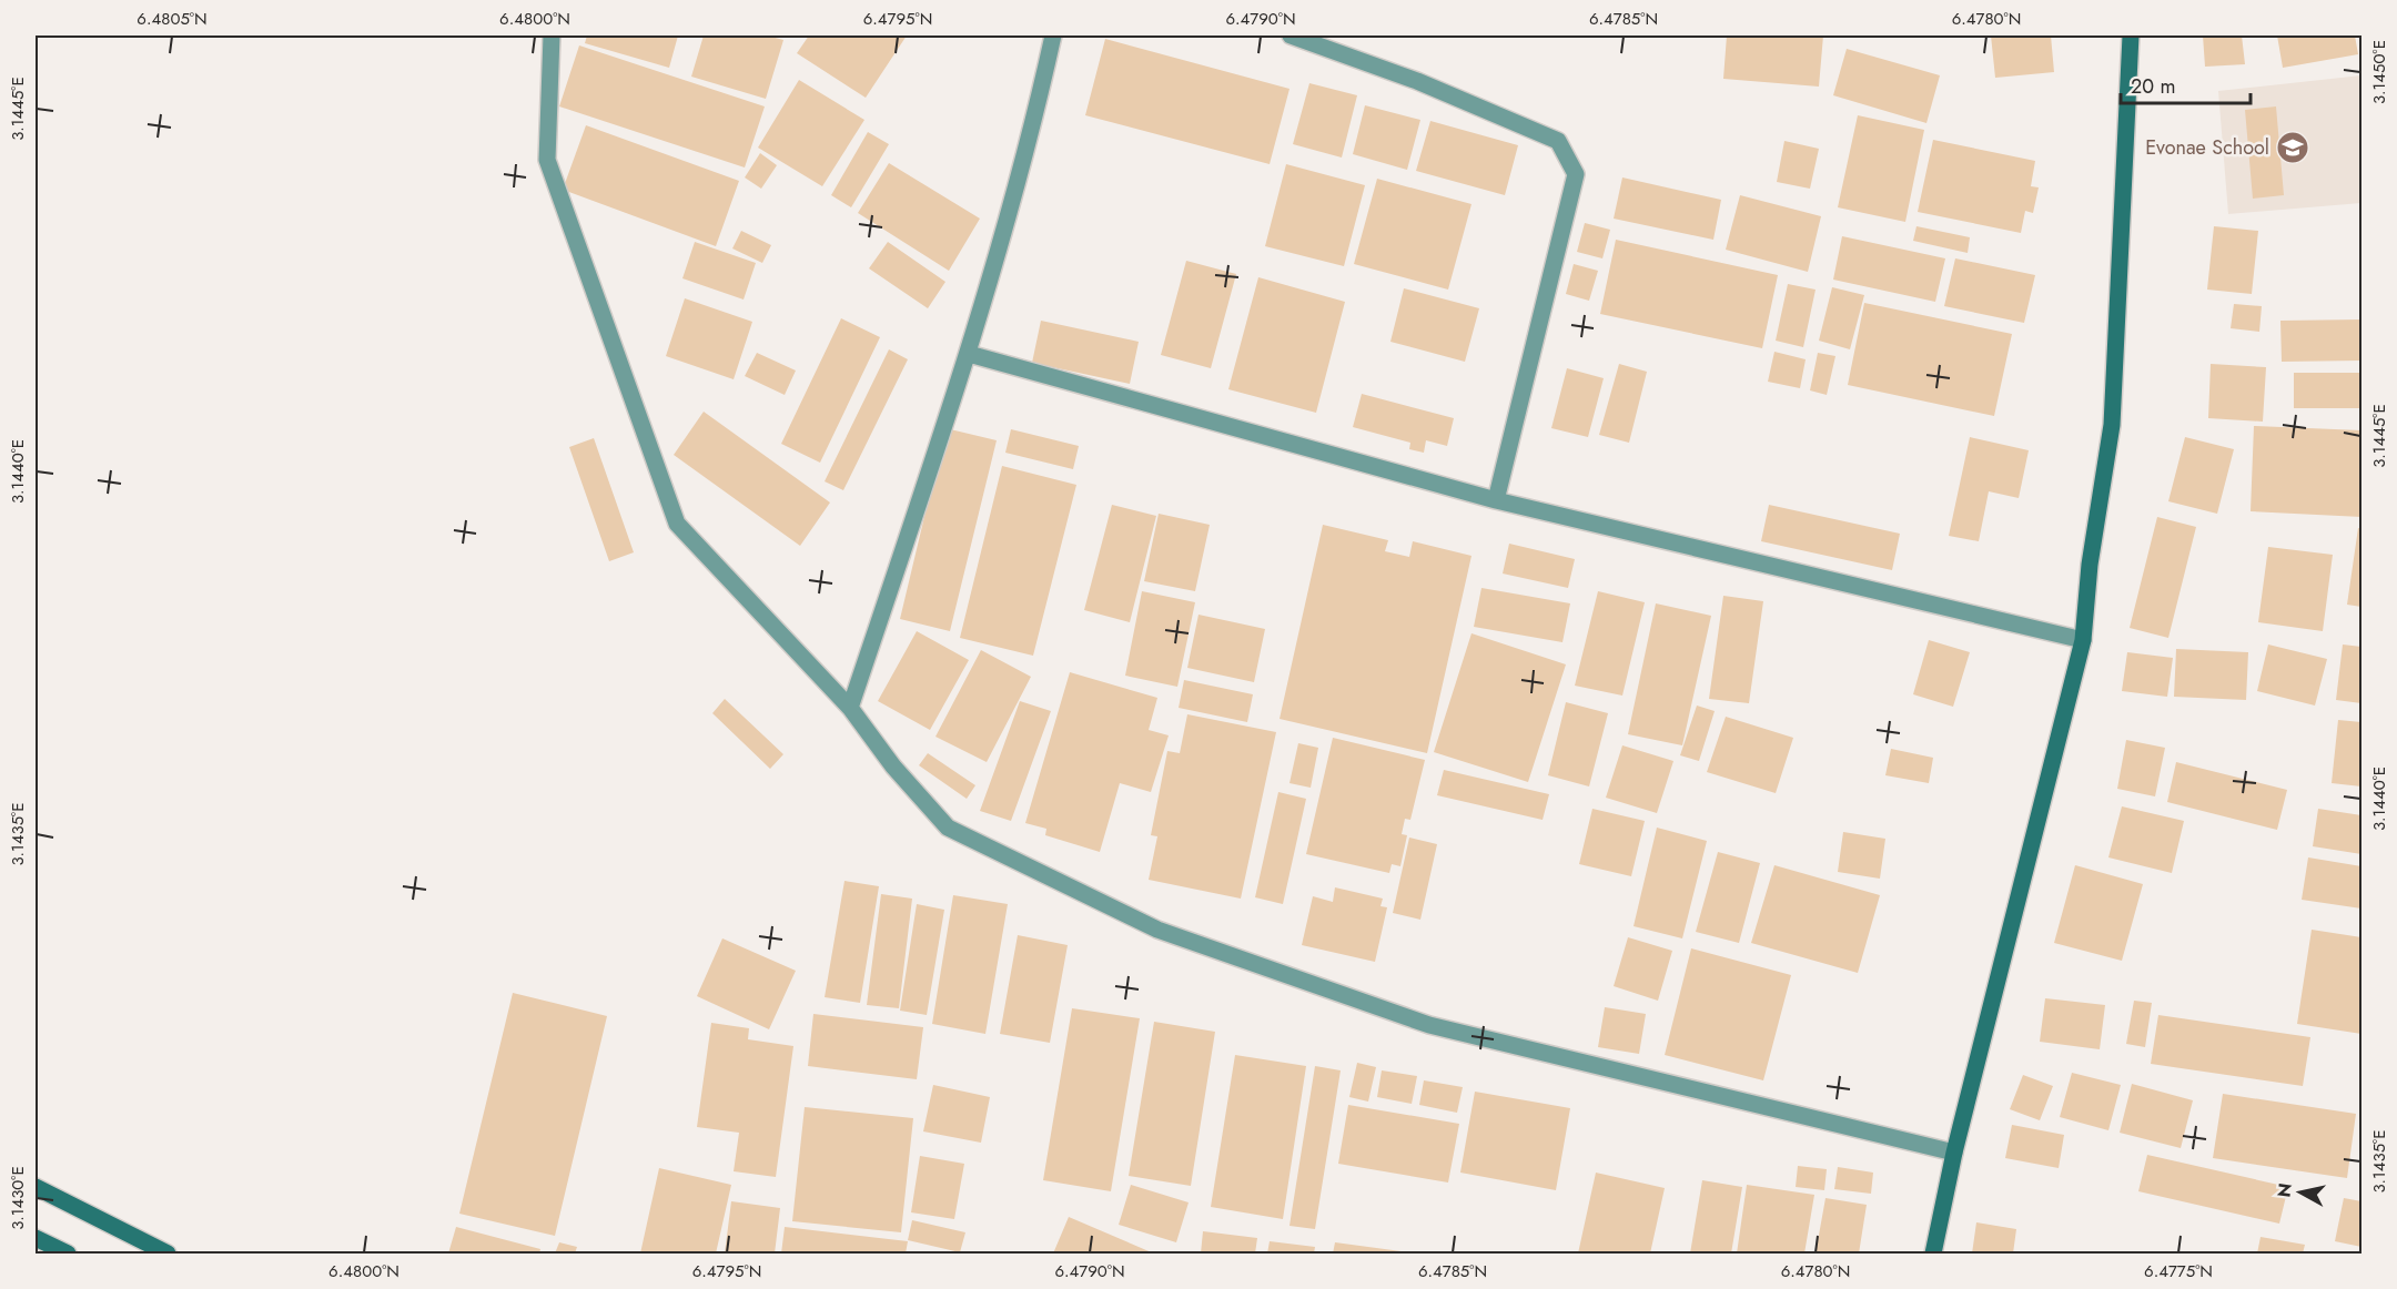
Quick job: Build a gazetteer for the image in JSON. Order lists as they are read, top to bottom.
{
  "places": {
    "school or university": ["Evonae School"]
  },
  "scale_bar": "20 m",
  "north": "left",
  "coordinates": [
    "6.4805°N",
    "6.4800°N",
    "6.4795°N",
    "6.4790°N",
    "6.4785°N",
    "6.4780°N",
    "3.1450°E",
    "3.1445°E",
    "3.1440°E",
    "3.1435°E",
    "3.1430°E",
    "6.4775°N"
  ]
}
